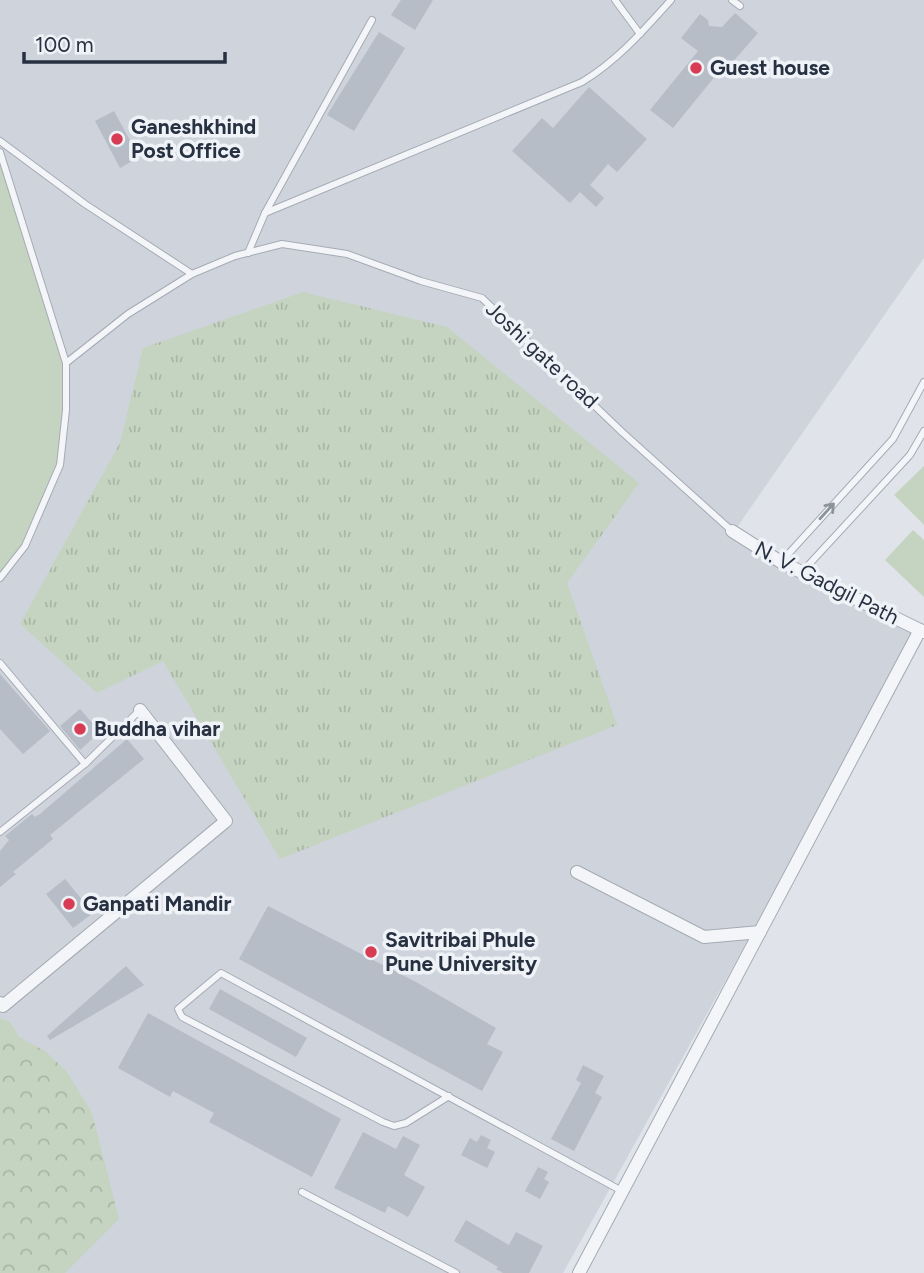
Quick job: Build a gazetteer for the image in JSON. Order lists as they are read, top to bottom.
{
  "streets": {
    "street": ["N. V. Gadgil Path"],
    "lane": ["Joshi gate road"]
  },
  "crossings": [
    ["Joshi gate road", "N. V. Gadgil Path"]
  ],
  "places": [
    "Guest house",
    "Ganeshkhind Post Office",
    "Buddha vihar",
    "Ganpati Mandir",
    "Savitribai Phule Pune University"
  ],
  "scale_bar": "100 m"
}
